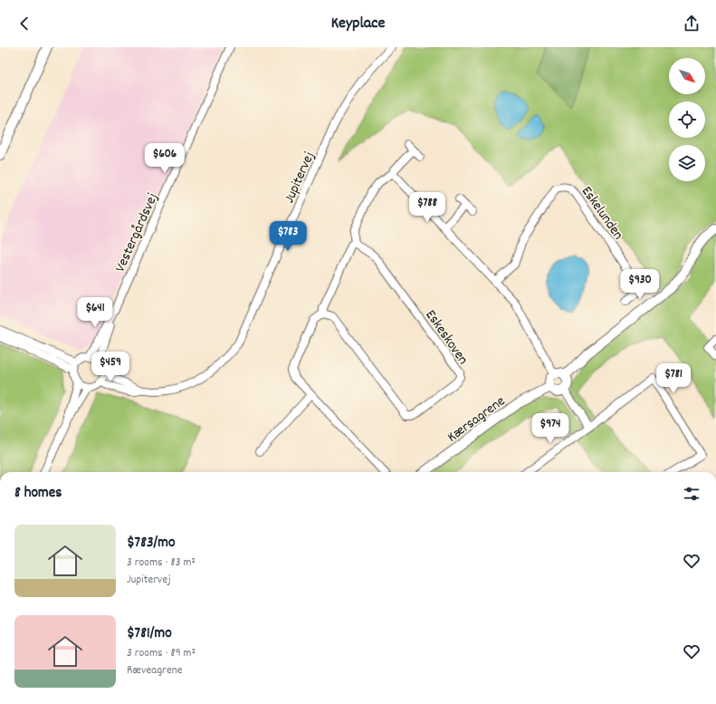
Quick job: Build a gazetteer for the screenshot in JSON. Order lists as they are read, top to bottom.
{
  "streets": {
    "street": [
      "Jupitervej",
      "Eskelunden",
      "Vestergårdsvej",
      "Eskeskoven",
      "Kærsagrene"
    ]
  },
  "crossings": [
    ["Jupitervej", "Vestergårdsvej"]
  ],
  "north": "bottom right",
  "page": {
    "header": "Keyplace",
    "price": [
      "$606",
      "$788",
      "$783",
      "$930",
      "$641",
      "$459",
      "$781",
      "$974"
    ],
    "heading": "8 homes",
    "list": [
      {
        "name": "$783/mo",
        "note": "3 rooms · 83 m² · Jupitervej"
      },
      {
        "name": "$781/mo",
        "note": "3 rooms · 89 m² · Ræveagrene"
      }
    ]
  }
}
